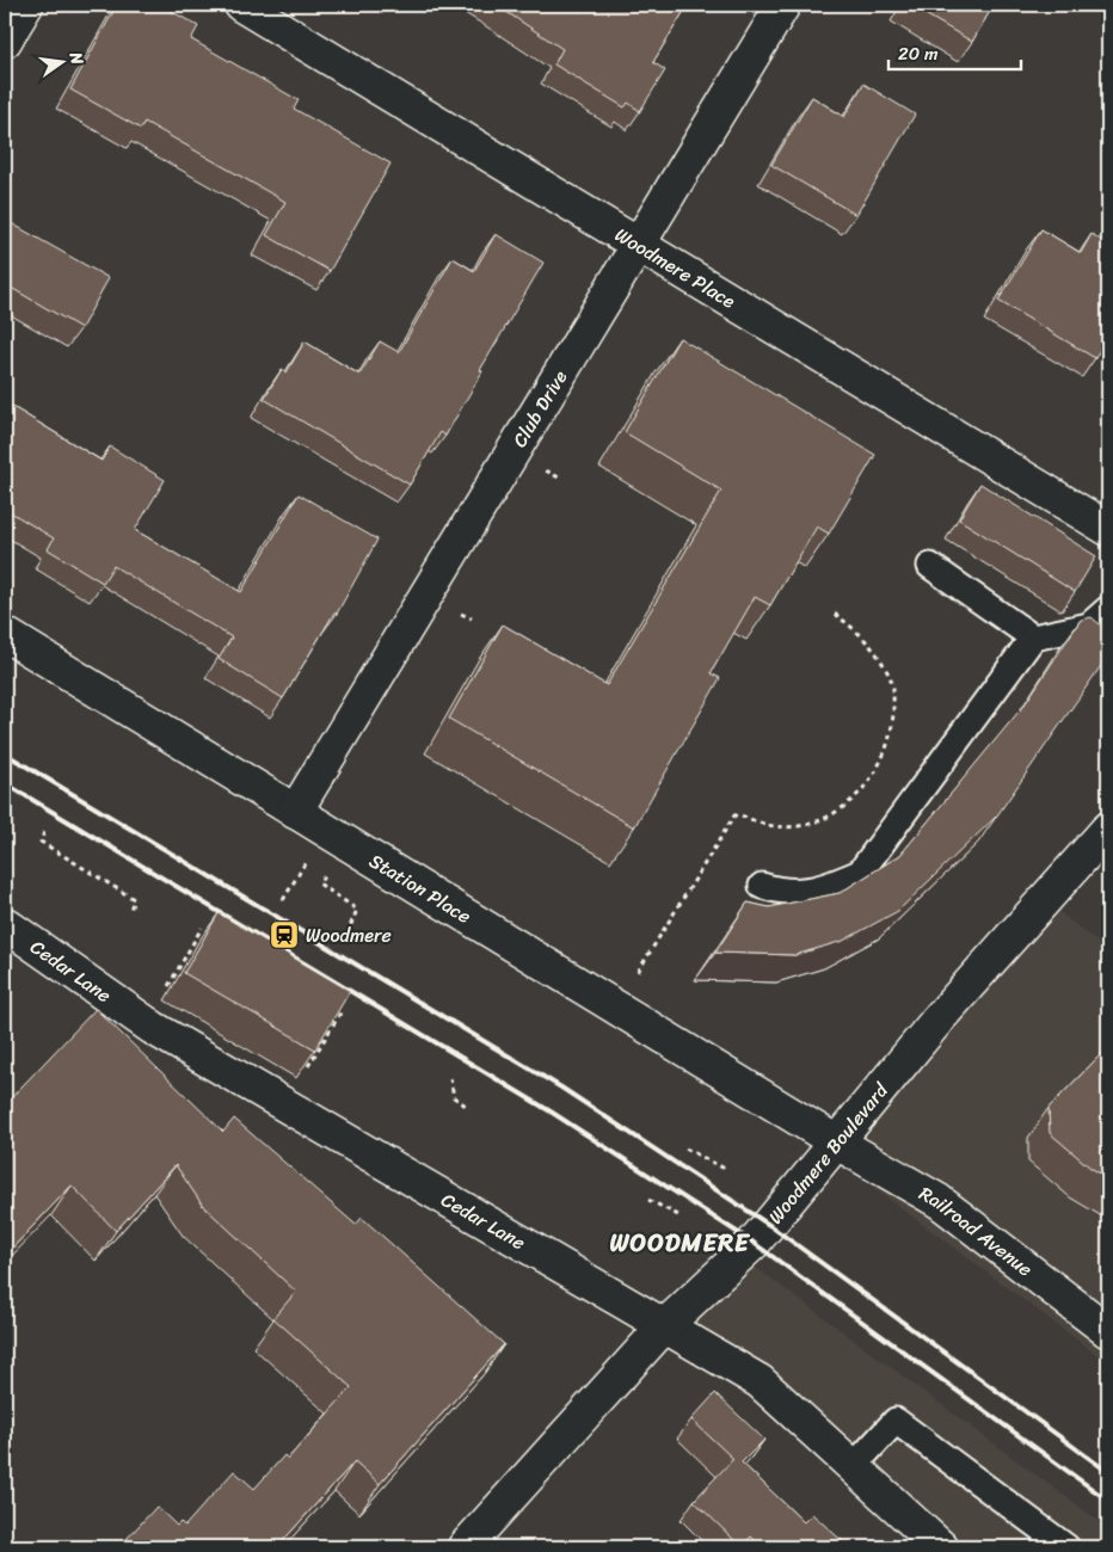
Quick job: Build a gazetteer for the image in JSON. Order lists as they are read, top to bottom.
{
  "streets": {
    "street": [
      "Woodmere Place",
      "Club Drive",
      "Station Place",
      "Cedar Lane",
      "Woodmere Boulevard",
      "Railroad Avenue"
    ]
  },
  "crossings": [
    ["Woodmere Place", "Club Drive"],
    ["Club Drive", "Station Place"],
    ["Station Place", "Woodmere Boulevard"],
    ["Station Place", "Railroad Avenue"],
    ["Cedar Lane", "Woodmere Boulevard"],
    ["Woodmere Boulevard", "Railroad Avenue"]
  ],
  "districts": ["WOODMERE"],
  "places": {
    "station": ["Woodmere"]
  },
  "scale_bar": "20 m",
  "north": "right"
}
